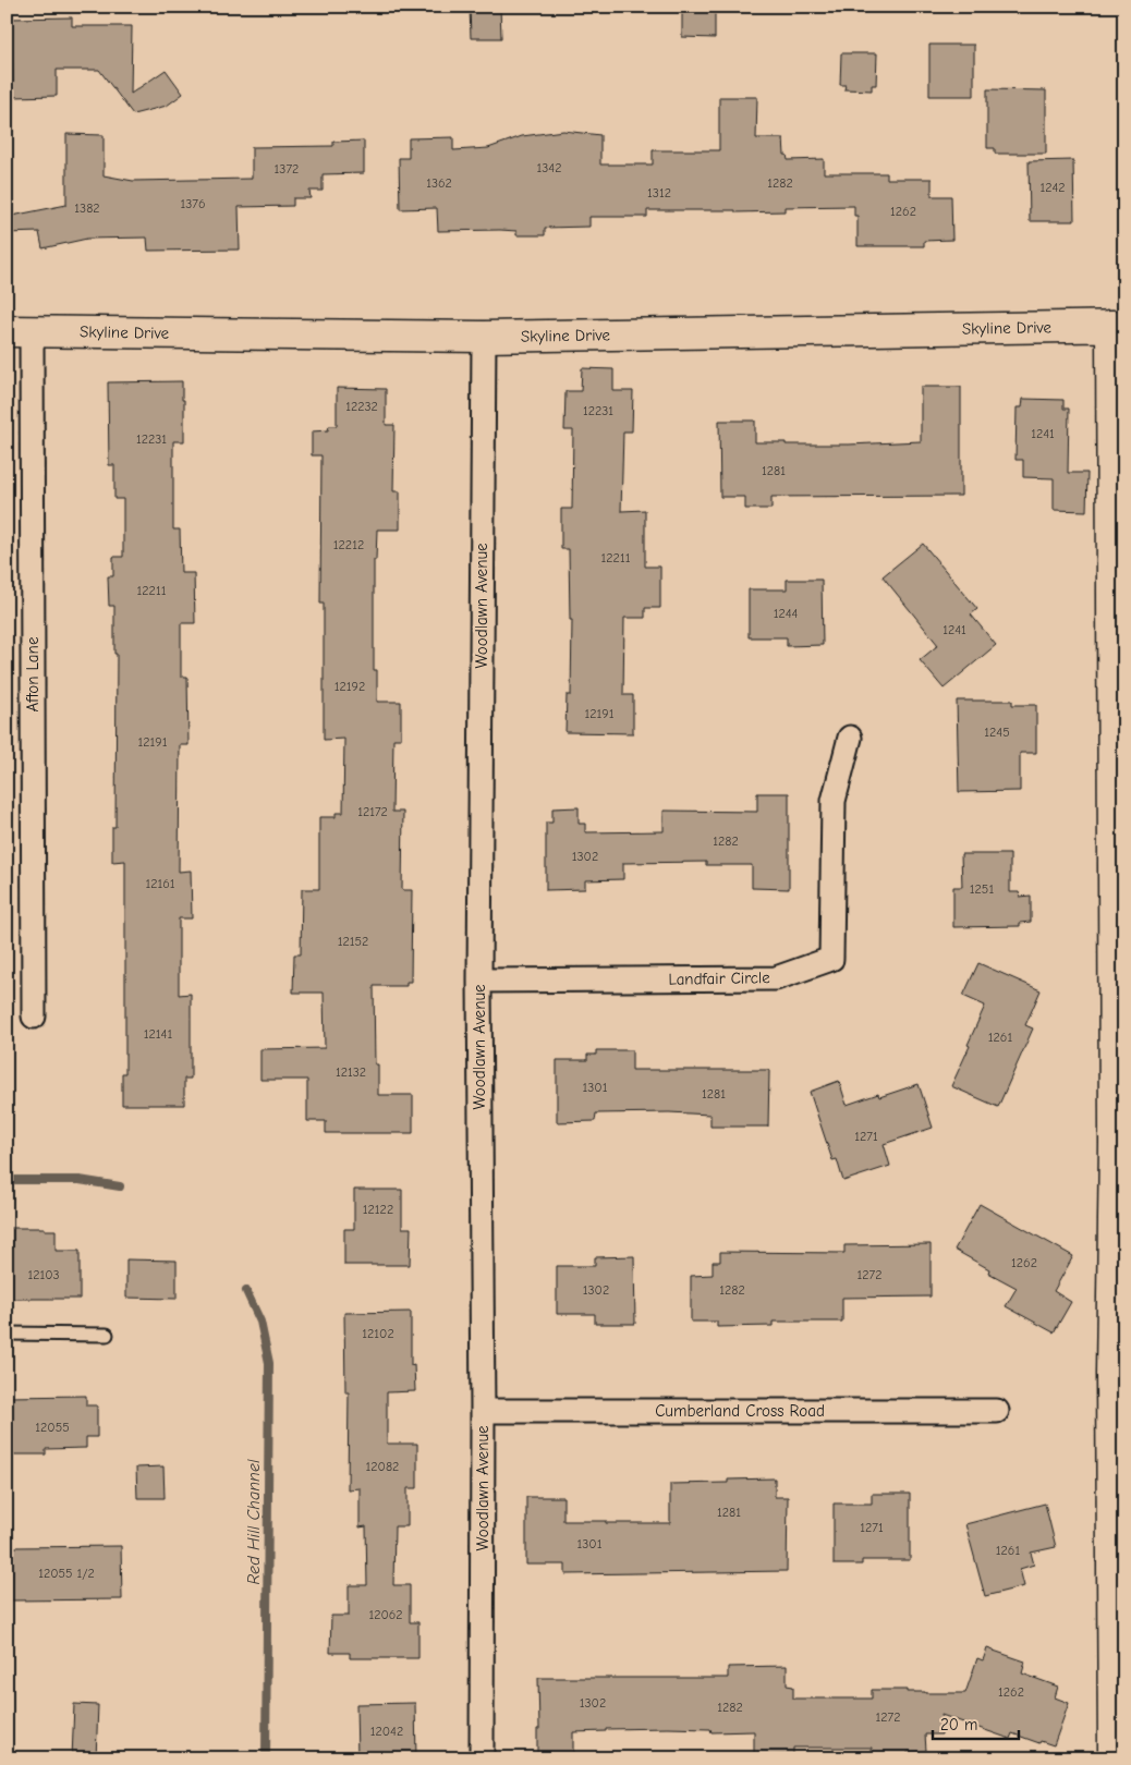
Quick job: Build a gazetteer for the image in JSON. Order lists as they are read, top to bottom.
{
  "streets": {
    "street": [
      "Skyline Drive",
      "Woodlawn Avenue",
      "Afton Lane",
      "Landfair Circle",
      "Cumberland Cross Road"
    ]
  },
  "crossings": [
    ["Skyline Drive", "Woodlawn Avenue"],
    ["Skyline Drive", "Afton Lane"],
    ["Woodlawn Avenue", "Landfair Circle"],
    ["Woodlawn Avenue", "Cumberland Cross Road"]
  ],
  "water": ["Red Hill Channel"],
  "house_numbers": [
    "1342",
    "1372",
    "1362",
    "1282",
    "1242",
    "1312",
    "1376",
    "1382",
    "1262",
    "12232",
    "12231",
    "1241",
    "12231",
    "1281",
    "12212",
    "12211",
    "12211",
    "1244",
    "1241",
    "12192",
    "12191",
    "1245",
    "12191",
    "12172",
    "1282",
    "1302",
    "12161",
    "1251",
    "12152",
    "12141",
    "1261",
    "12132",
    "1301",
    "1281",
    "1271",
    "12122",
    "1262",
    "12103",
    "1272",
    "1302",
    "1282",
    "12102",
    "12055",
    "12082",
    "1281",
    "1271",
    "1301",
    "1261",
    "12055 1/2",
    "12062",
    "1262",
    "1302",
    "1282",
    "1272",
    "12042"
  ],
  "scale_bar": "20 m"
}
